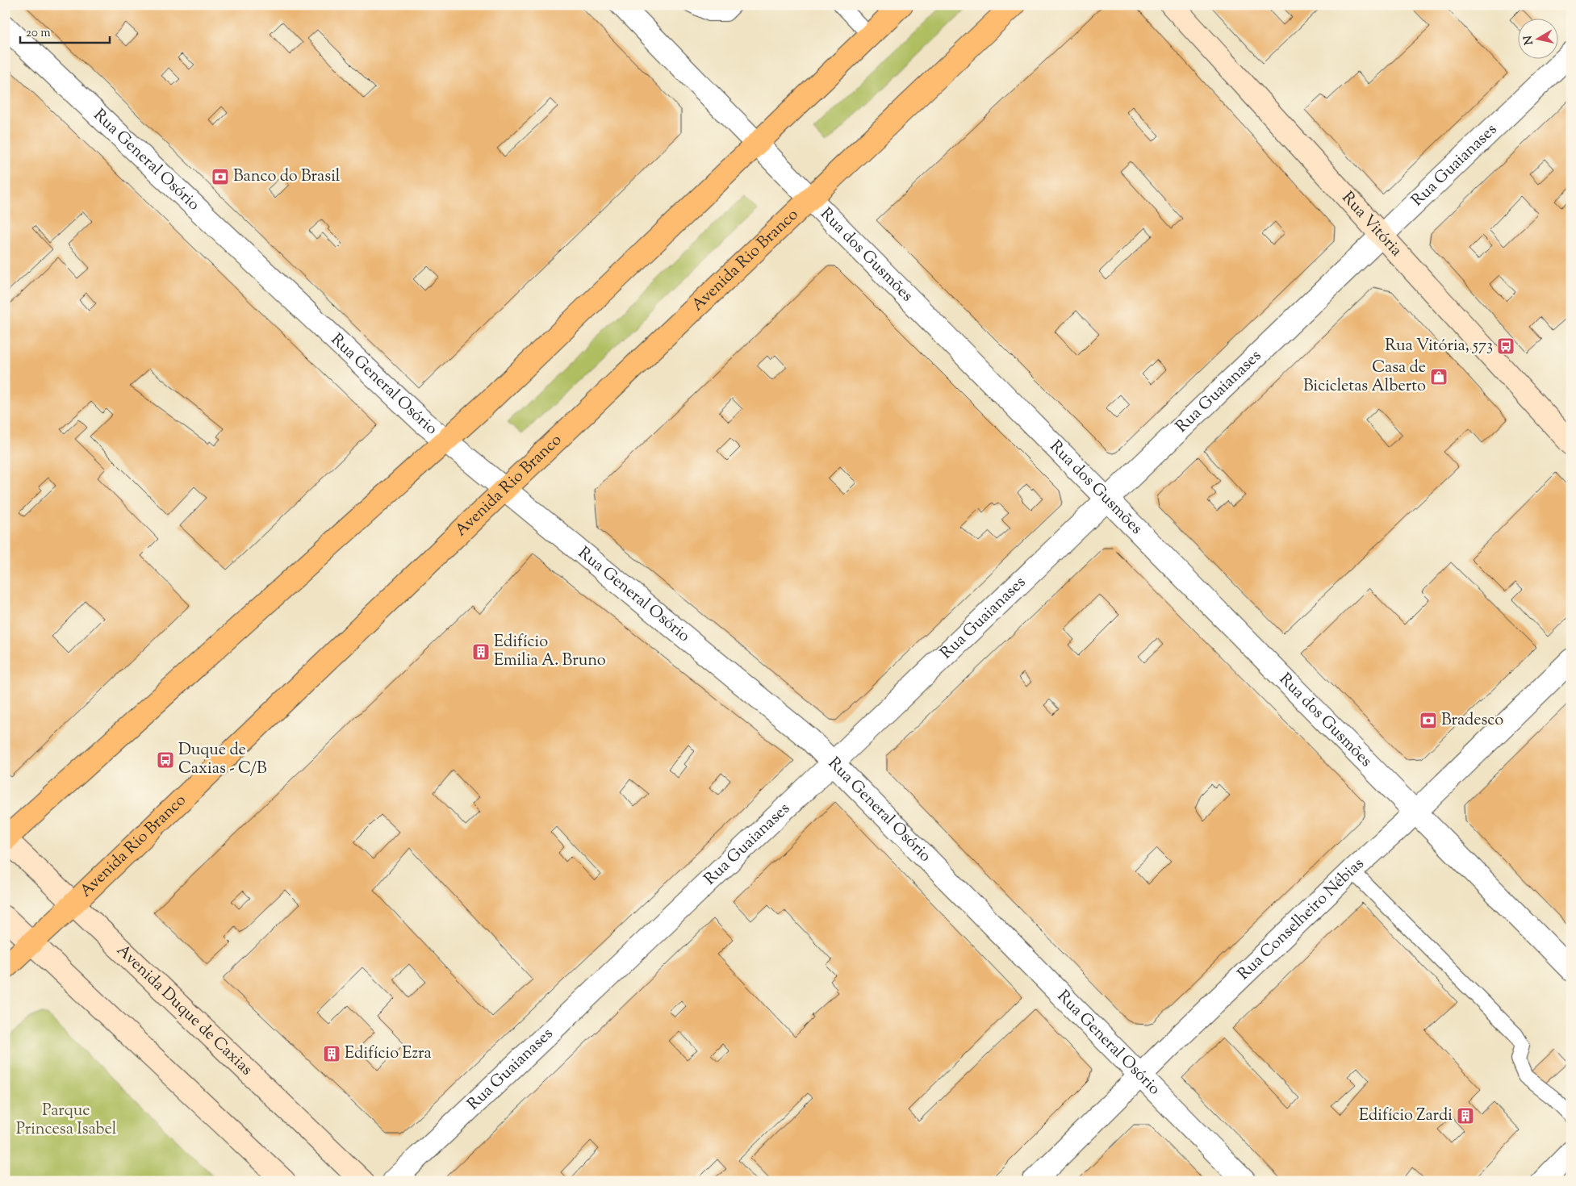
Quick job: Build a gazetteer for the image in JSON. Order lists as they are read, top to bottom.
{
  "streets": {
    "main road": ["Rua Vitória", "Avenida Rio Branco", "Avenida Duque de Caxias"],
    "street": [
      "Rua General Osório",
      "Rua Guaianases",
      "Rua dos Gusmões",
      "Rua Conselheiro Nébias"
    ]
  },
  "crossings": [
    ["Rua General Osório", "Rua Guaianases"],
    ["Rua General Osório", "Avenida Rio Branco"],
    ["Rua General Osório", "Rua Conselheiro Nébias"],
    ["Rua Guaianases", "Rua Vitória"],
    ["Rua Guaianases", "Rua dos Gusmões"],
    ["Rua dos Gusmões", "Avenida Rio Branco"],
    ["Rua dos Gusmões", "Rua Conselheiro Nébias"],
    ["Avenida Rio Branco", "Avenida Duque de Caxias"]
  ],
  "parks": ["Parque Princesa Isabel"],
  "places": {
    "bank": ["Banco do Brasil", "Bradesco"],
    "bus stop": ["Rua Vitória, 573", "Duque de Caxias - C/B"],
    "shop": ["Casa de Bicicletas Alberto"],
    "building": ["Edifício Emilia A. Bruno", "Edifício Ezra", "Edifício Zardi"]
  },
  "scale_bar": "20 m",
  "north": "left"
}
